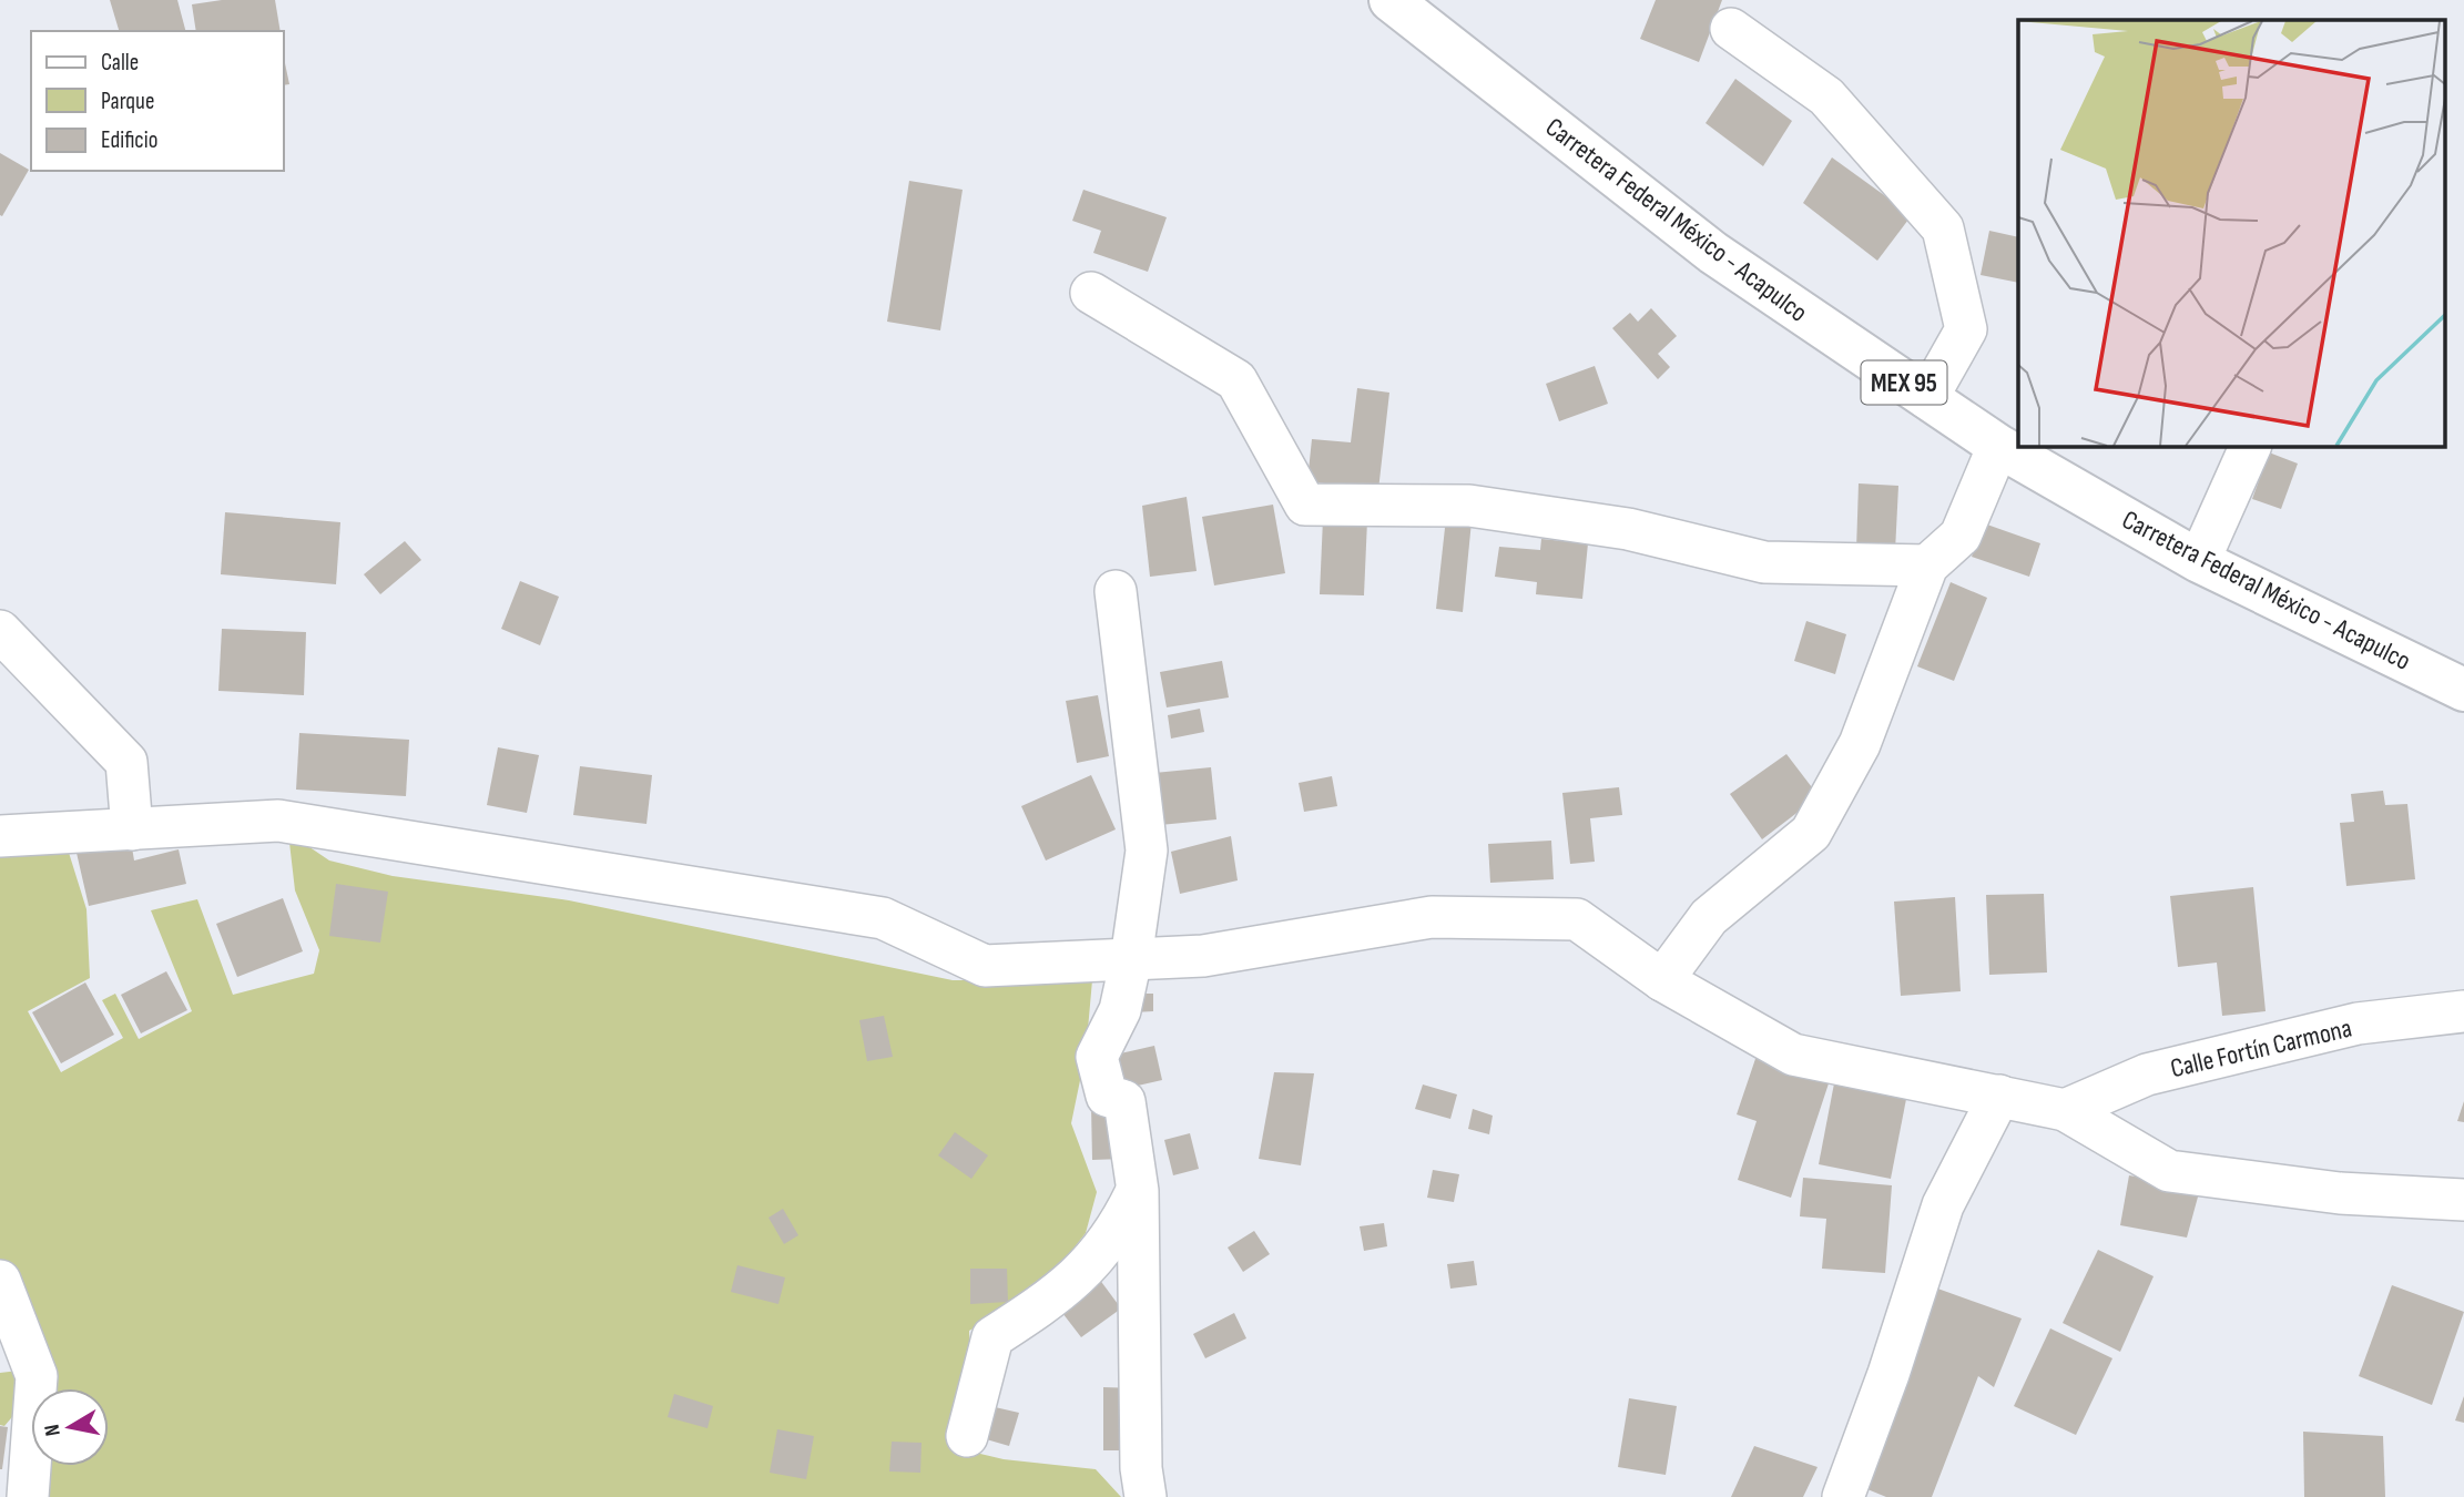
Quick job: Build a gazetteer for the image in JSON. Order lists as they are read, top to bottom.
{
  "streets": {
    "main road": ["Carretera Federal México - Acapulco", "MEX 95"],
    "street": ["Calle Fortín Carmona"]
  },
  "legend": ["Calle", "Parque", "Edificio"],
  "north": "left"
}
